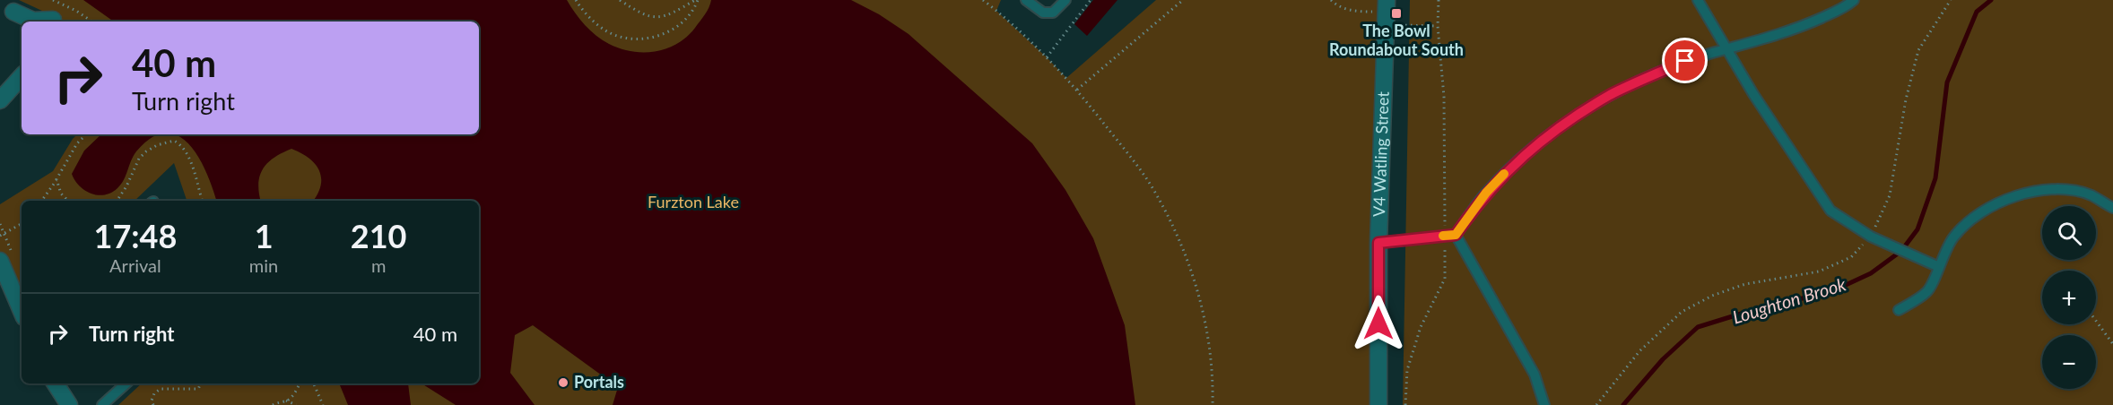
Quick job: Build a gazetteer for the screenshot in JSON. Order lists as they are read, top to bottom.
{
  "streets": {
    "street": ["V4 Watling Street"]
  },
  "water": ["Loughton Brook"],
  "parks": ["Furzton Lake"],
  "places": {
    "transit": ["The Bowl Roundabout South"],
    "other": ["Portals"]
  },
  "page": {
    "turn": ["40 m", "Turn right"],
    "eta": [
      "17:48",
      "Arrival",
      "1",
      "min",
      "210",
      "m"
    ],
    "map_buttons": ["+", "−"],
    "list": [
      {
        "name": "Turn right",
        "value": "40 m"
      }
    ]
  }
}
